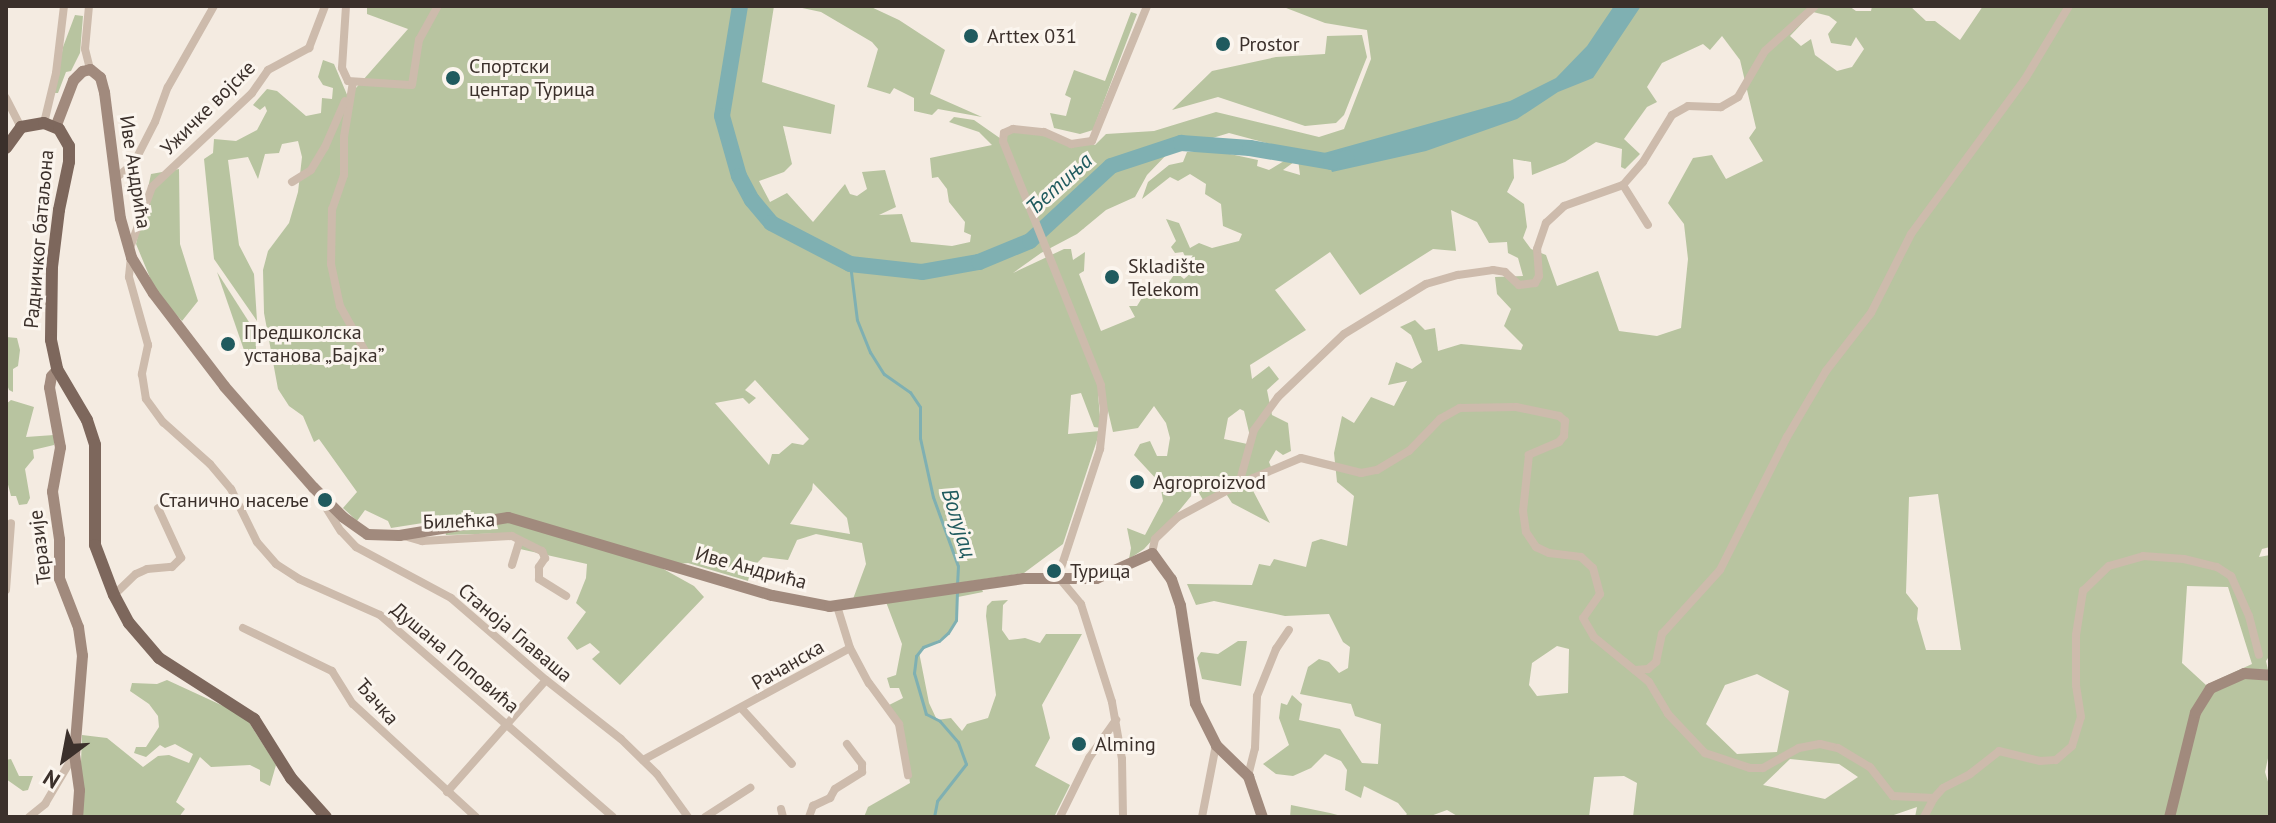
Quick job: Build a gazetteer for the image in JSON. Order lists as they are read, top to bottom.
{
  "streets": {
    "main road": ["Радничког батаљона"],
    "street": [
      "Ужичке војске",
      "Иве Андрића",
      "Билећка",
      "Теразије",
      "Станоја Главаша",
      "Душана Поповића",
      "Рачанска",
      "Ђачка"
    ]
  },
  "crossings": [
    ["Ужичке војске", "Иве Андрића"],
    ["Ужичке војске", "Душана Поповића"],
    ["Иве Андрића", "Билећка"],
    ["Иве Андрића", "Станоја Главаша"],
    ["Иве Андрића", "Душана Поповића"],
    ["Иве Андрића", "Рачанска"],
    ["Радничког батаљона", "Теразије"],
    ["Станоја Главаша", "Рачанска"]
  ],
  "water": ["Ђетиња", "Волујац"],
  "places": [
    "Arttex 031",
    "Prostor",
    "Спортски центар Турица",
    "Skladište Telekom",
    "Предшколска установа „Бајка”",
    "Agroproizvod",
    "Станично насеље",
    "Турица",
    "Alming"
  ],
  "north": "bottom left"
}
